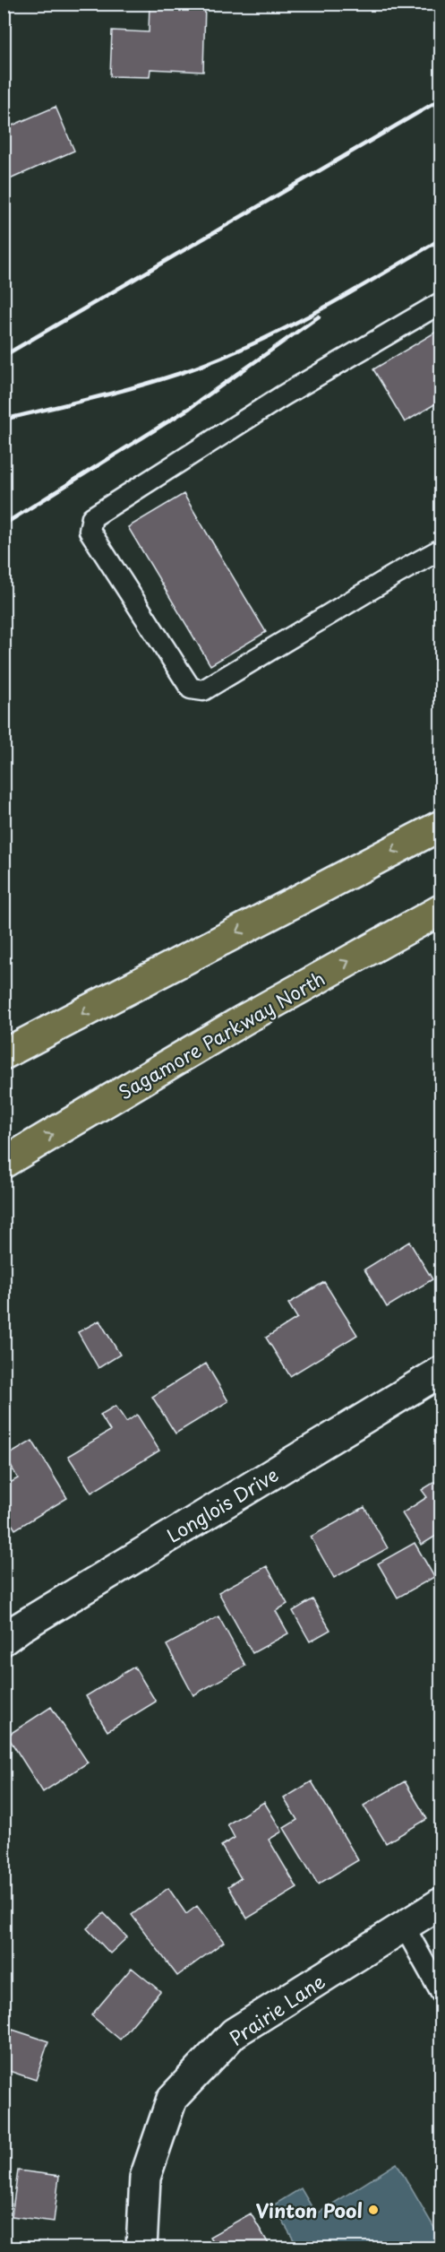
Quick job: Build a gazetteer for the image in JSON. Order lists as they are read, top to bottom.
{
  "streets": {
    "main road": ["Sagamore Parkway North"],
    "street": ["Longlois Drive", "Prairie Lane"]
  },
  "places": ["Vinton Pool"]
}
